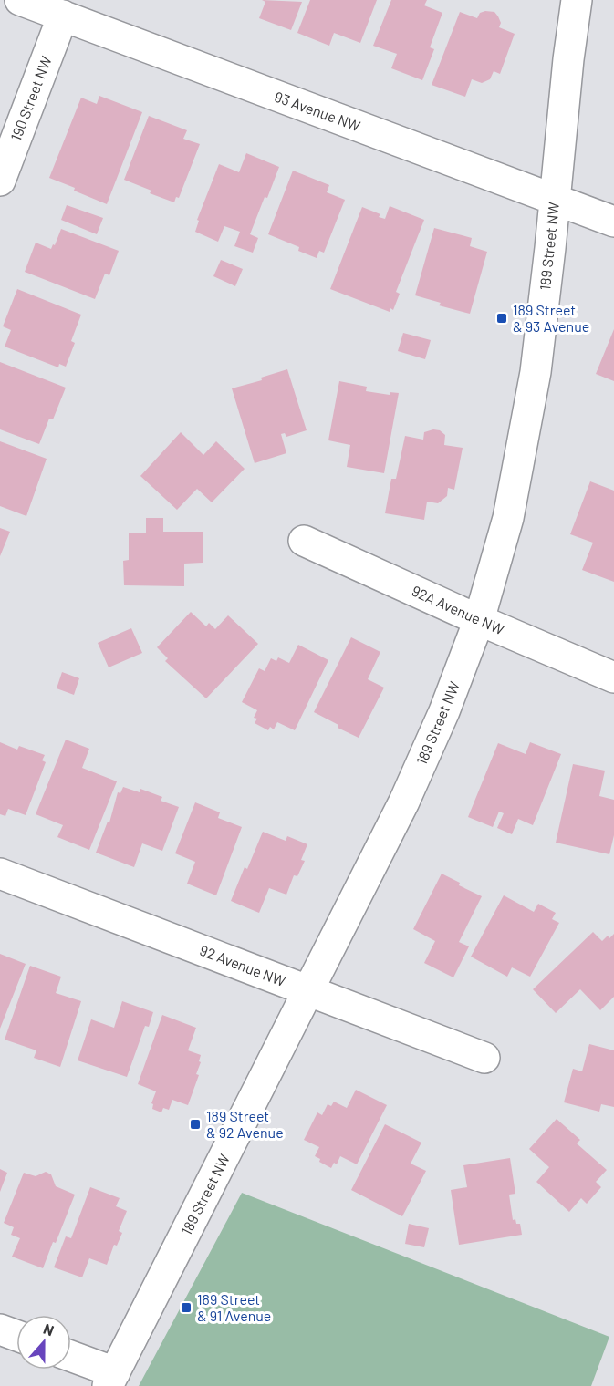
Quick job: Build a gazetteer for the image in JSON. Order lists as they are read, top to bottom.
{
  "streets": {
    "street": [
      "190 Street NW",
      "93 Avenue NW",
      "189 Street NW",
      "92A Avenue NW",
      "92 Avenue NW"
    ]
  },
  "crossings": [
    ["190 Street NW", "93 Avenue NW"],
    ["93 Avenue NW", "189 Street NW"],
    ["189 Street NW", "92A Avenue NW"],
    ["189 Street NW", "92 Avenue NW"]
  ],
  "places": {
    "transit": ["189 Street & 93 Avenue", "189 Street & 92 Avenue", "189 Street & 91 Avenue"]
  },
  "north": "top"
}
